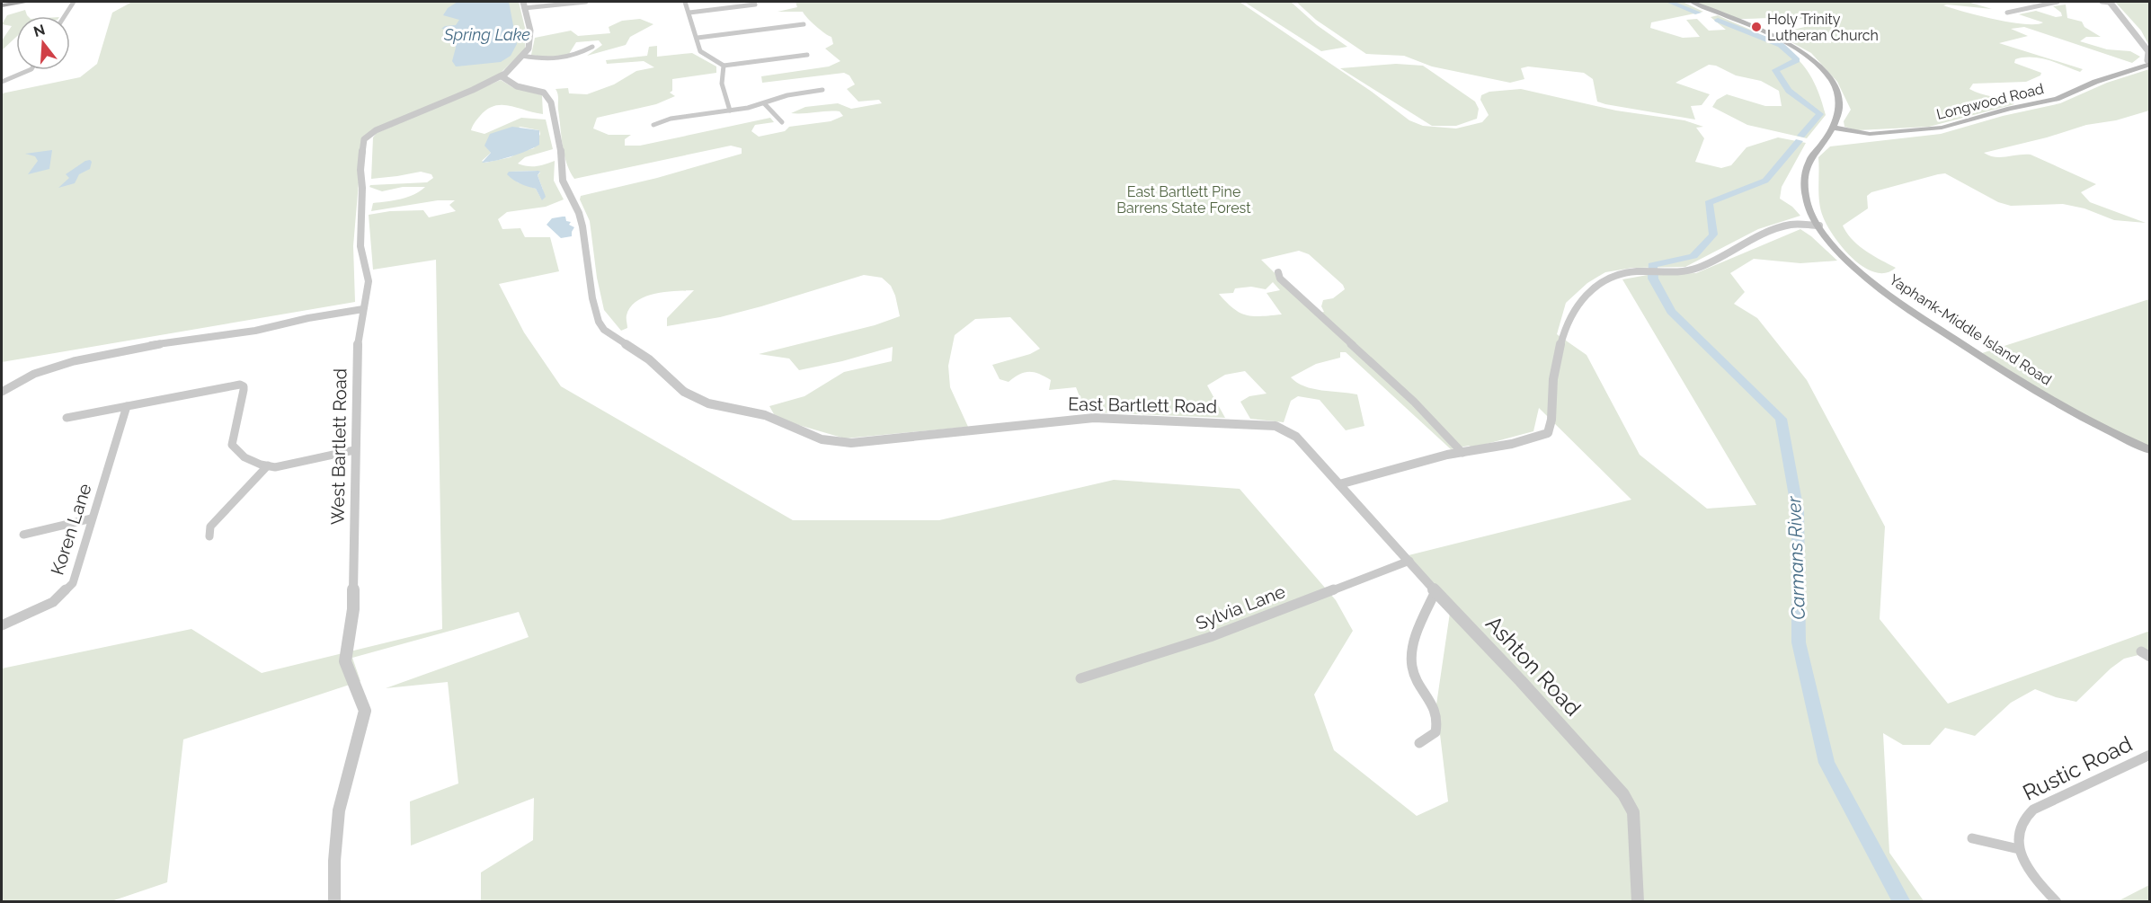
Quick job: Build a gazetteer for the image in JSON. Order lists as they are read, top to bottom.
{
  "streets": {
    "main road": ["Longwood Road", "Yaphank-Middle Island Road"],
    "street": [
      "East Bartlett Road",
      "West Bartlett Road",
      "Koren Lane",
      "Sylvia Lane",
      "Ashton Road",
      "Rustic Road"
    ]
  },
  "crossings": [
    ["Longwood Road", "Yaphank-Middle Island Road"],
    ["East Bartlett Road", "West Bartlett Road"],
    ["East Bartlett Road", "Ashton Road"],
    ["Sylvia Lane", "Ashton Road"]
  ],
  "water": ["Spring Lake", "Carmans River"],
  "parks": ["East Bartlett Pine Barrens State Forest"],
  "places": ["Holy Trinity Lutheran Church"],
  "north": "top"
}
